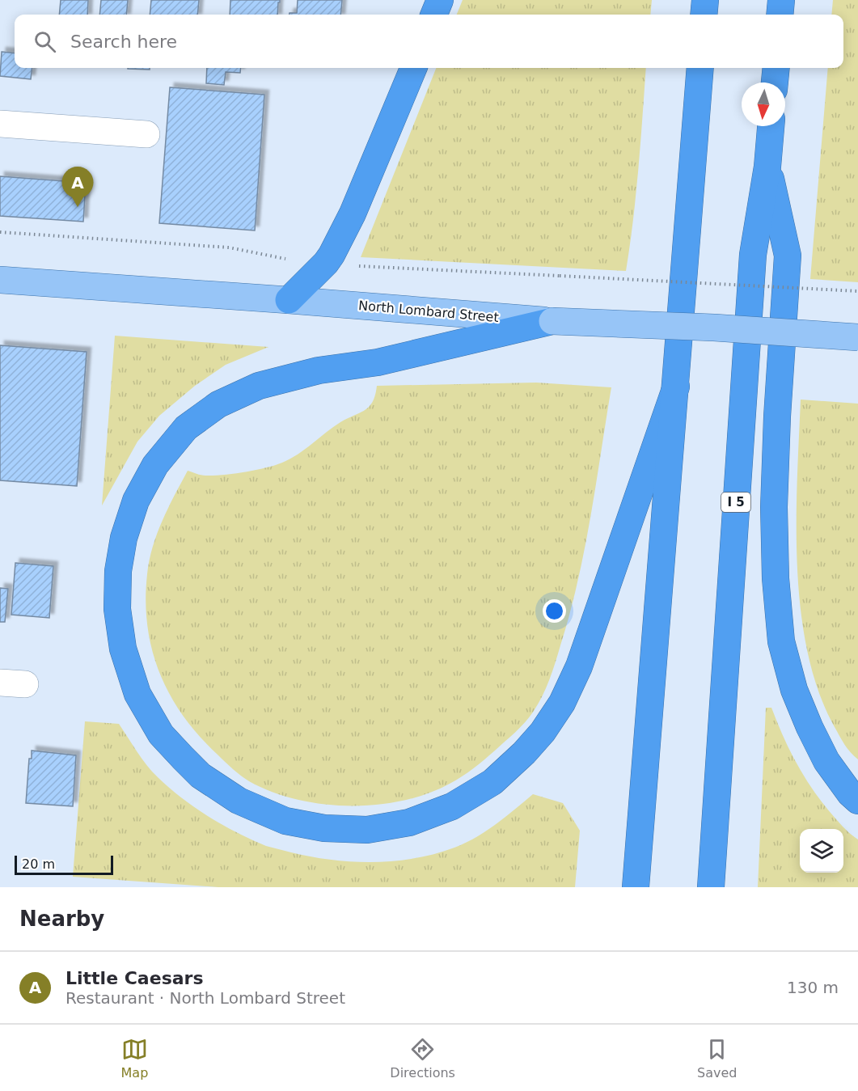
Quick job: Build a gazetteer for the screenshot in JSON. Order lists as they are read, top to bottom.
{
  "streets": {
    "highway": ["I 5"],
    "main road": ["North Lombard Street"]
  },
  "scale_bar": "20 m",
  "north": "bottom",
  "page": {
    "search": "Search here",
    "pins": "A",
    "scale": "20 m",
    "heading": "Nearby",
    "list": [
      {
        "mark": "A",
        "name": "Little Caesars",
        "note": "Restaurant · North Lombard Street",
        "value": "130 m"
      }
    ],
    "nav": ["Map", "Directions", "Saved"]
  }
}
